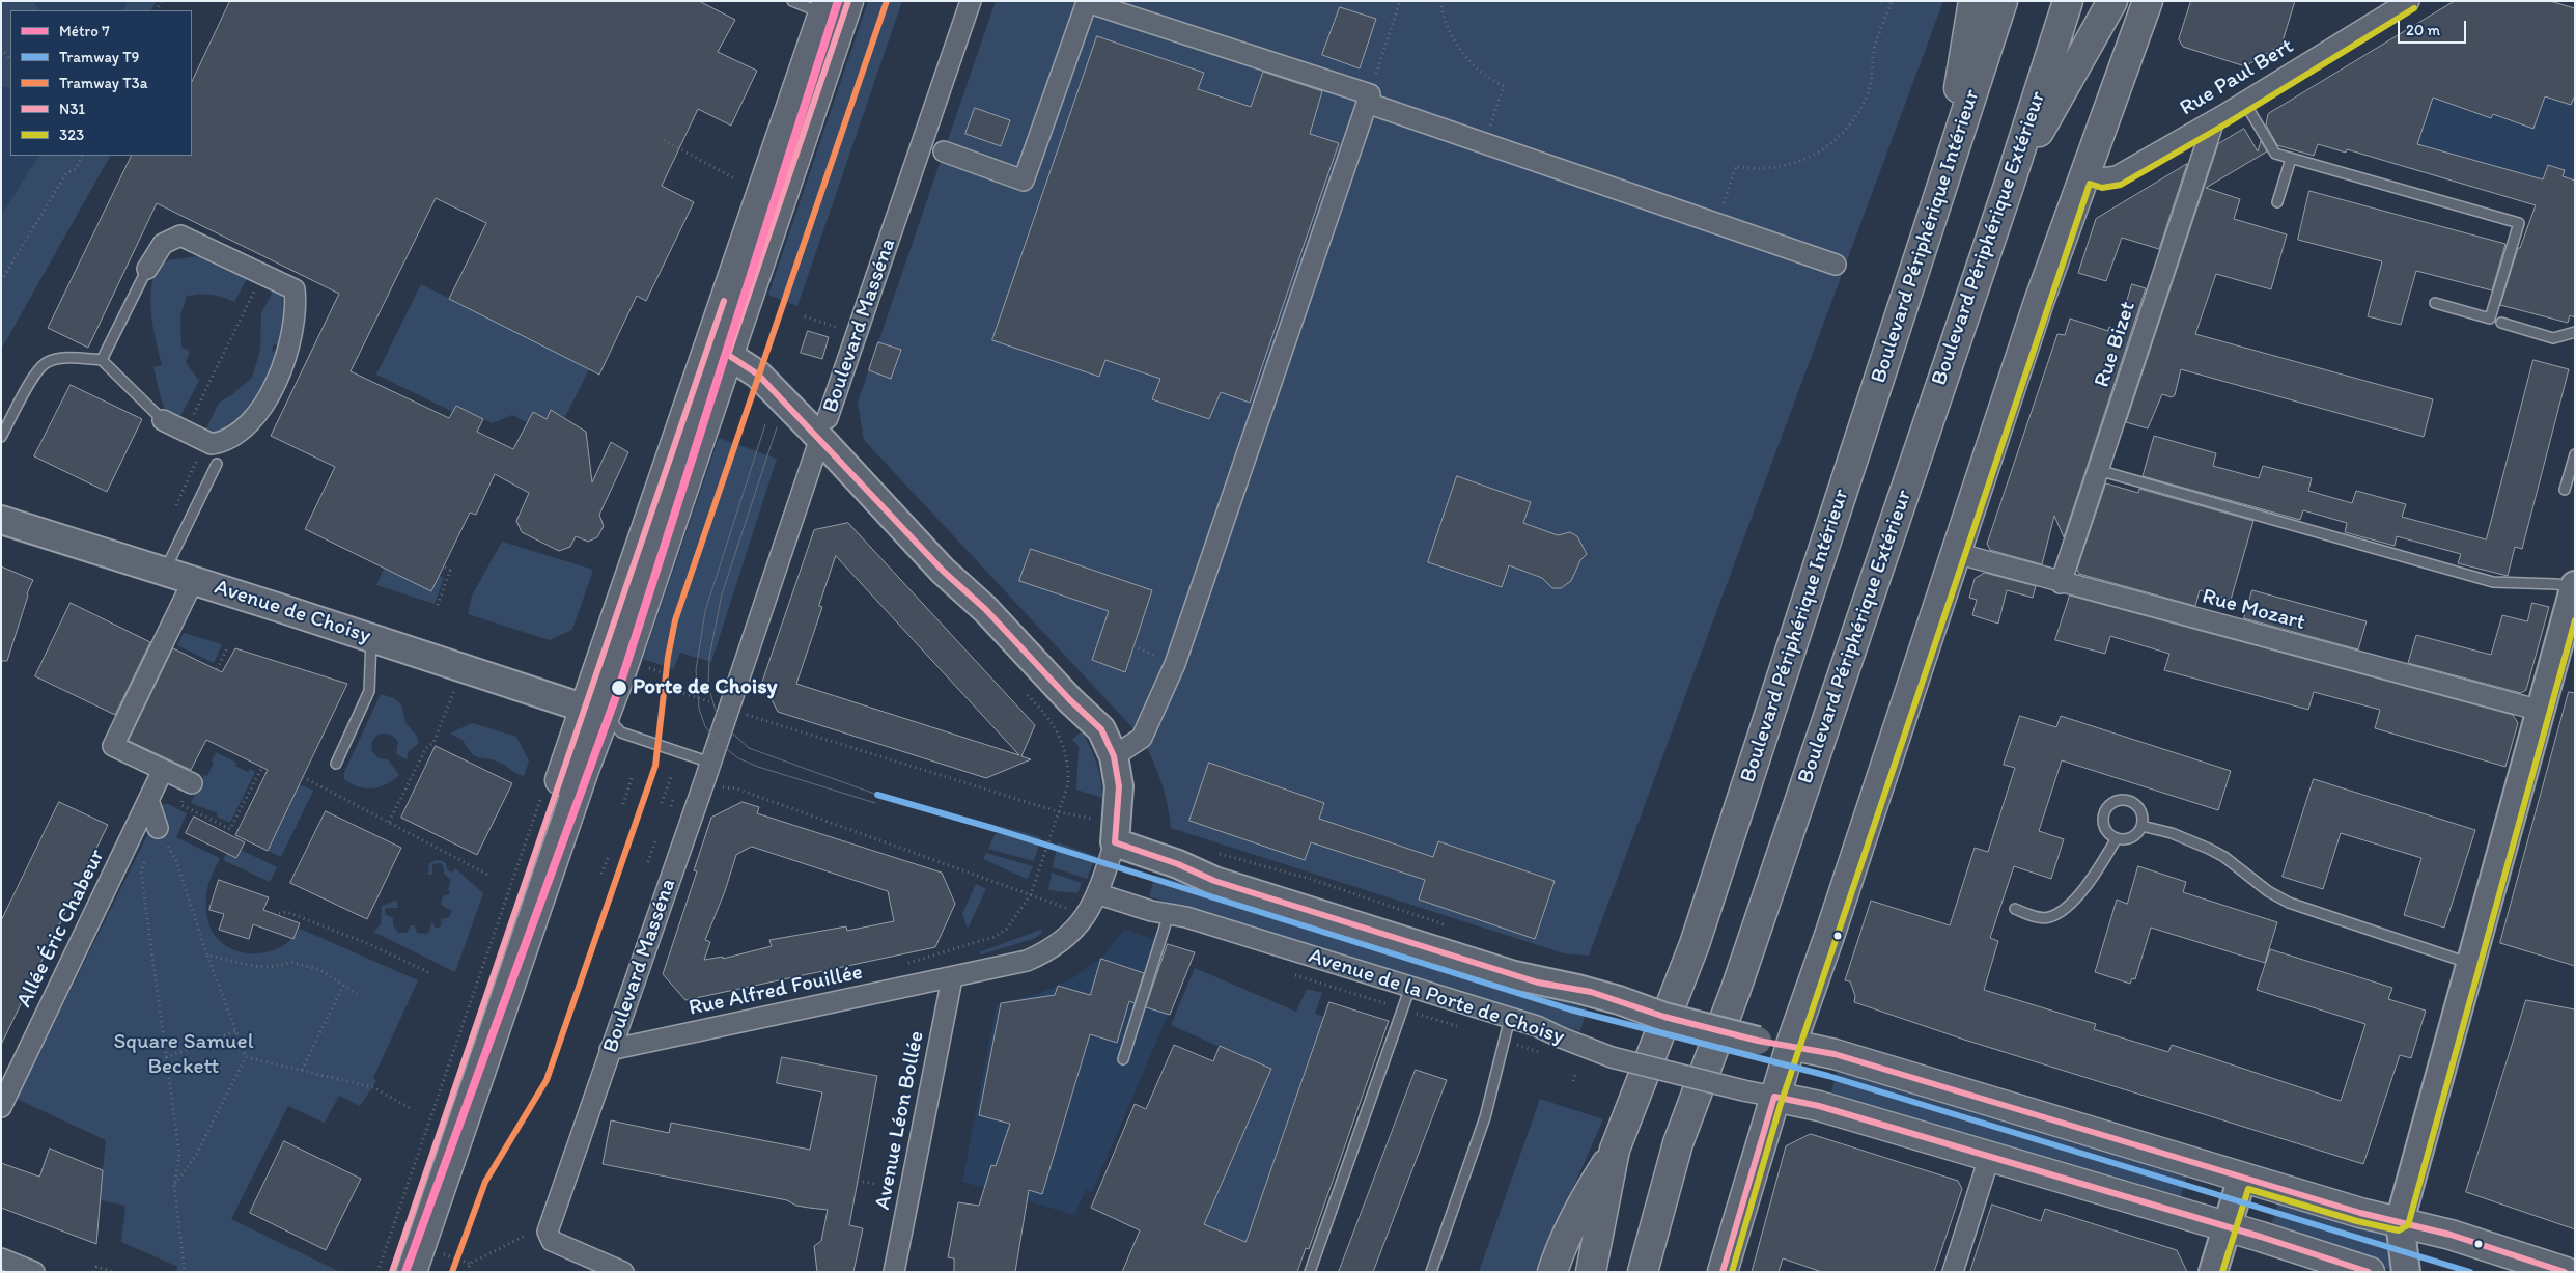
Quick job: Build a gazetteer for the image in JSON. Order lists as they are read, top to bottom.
{
  "streets": {
    "main road": [
      "Boulevard Périphérique Intérieur",
      "Boulevard Périphérique Extérieur",
      "Avenue de Choisy",
      "Avenue de la Porte de Choisy"
    ],
    "street": [
      "Rue Paul Bert",
      "Boulevard Masséna",
      "Rue Bizet",
      "Rue Mozart",
      "Allée Éric Chabeur",
      "Rue Alfred Fouillée",
      "Avenue Léon Bollée"
    ]
  },
  "crossings": [
    ["Rue Paul Bert", "Rue Bizet"],
    ["Boulevard Masséna", "Rue Alfred Fouillée"],
    ["Rue Bizet", "Rue Mozart"],
    ["Rue Alfred Fouillée", "Avenue de la Porte de Choisy"],
    ["Rue Alfred Fouillée", "Avenue Léon Bollée"]
  ],
  "parks": ["Square Samuel Beckett"],
  "places": ["Porte de Choisy"],
  "lines": [
    "metro line 7",
    "tram line T3a",
    "transit line N31",
    "transit line 323",
    "tram line T9"
  ],
  "legend": [
    "Métro 7",
    "Tramway T9",
    "Tramway T3a",
    "N31",
    "323"
  ],
  "scale_bar": "20 m"
}
